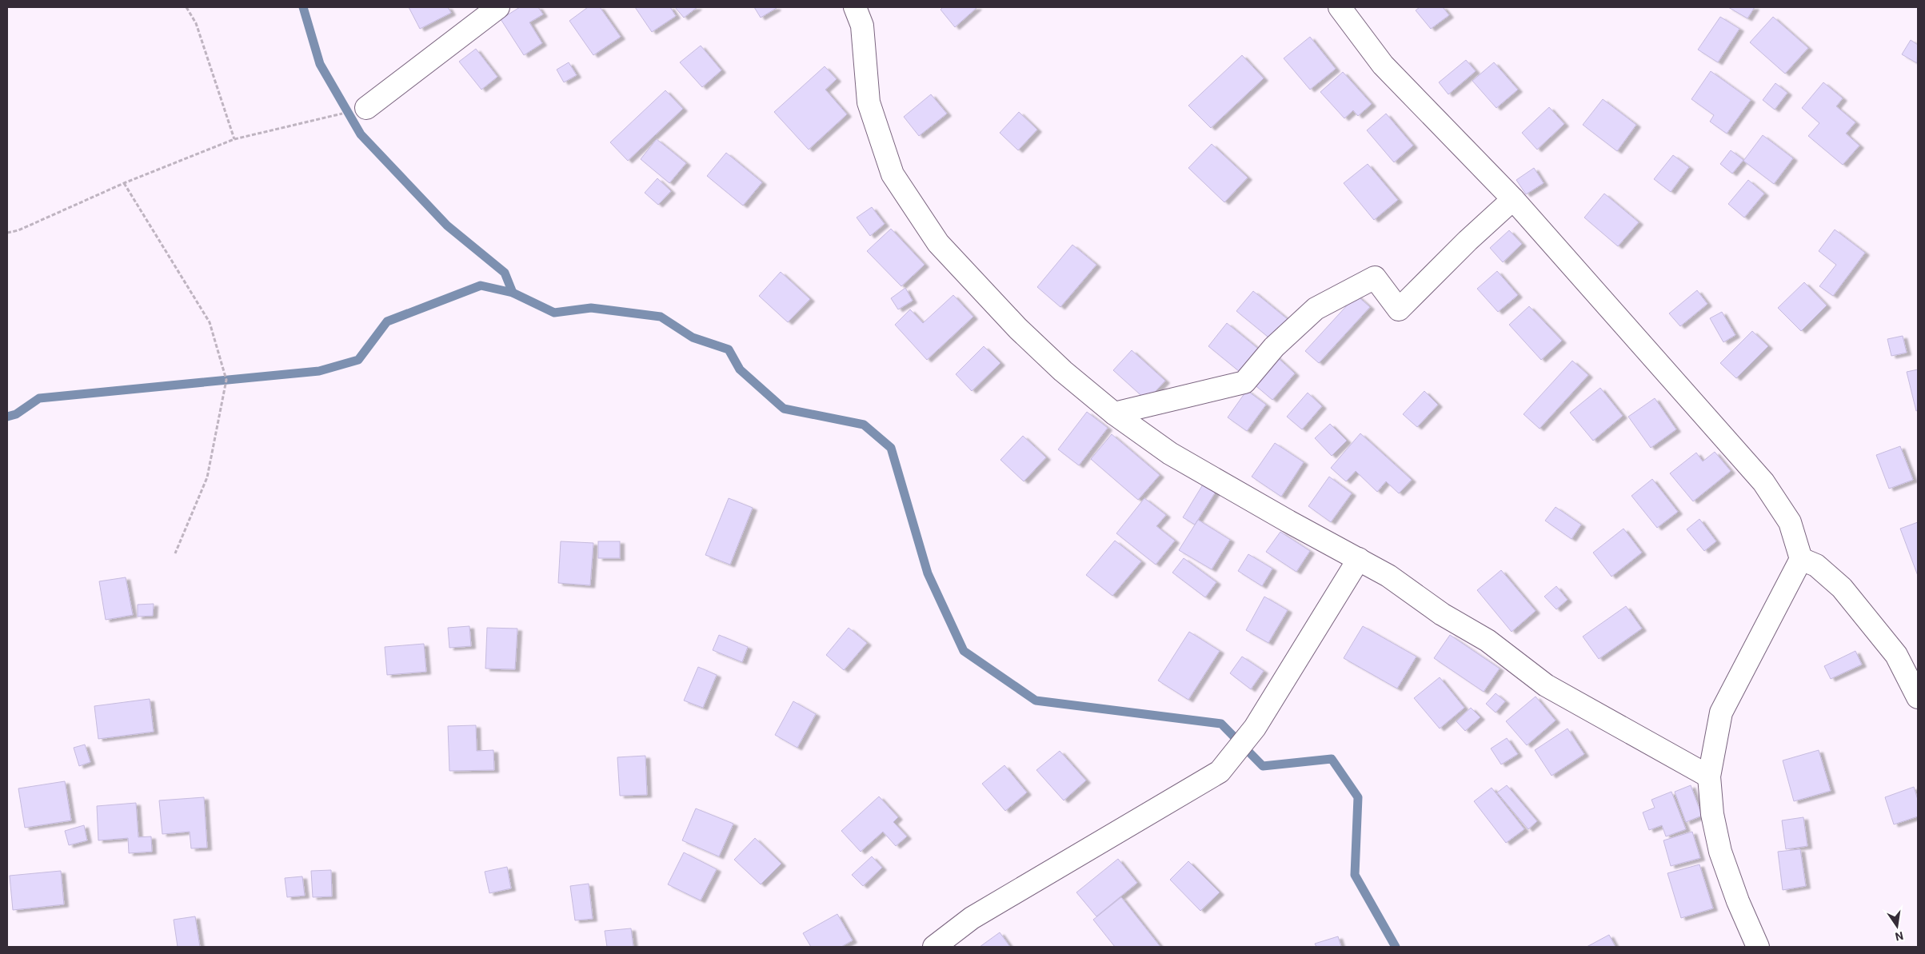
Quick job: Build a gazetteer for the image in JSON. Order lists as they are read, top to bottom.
{
  "north": "bottom"
}
